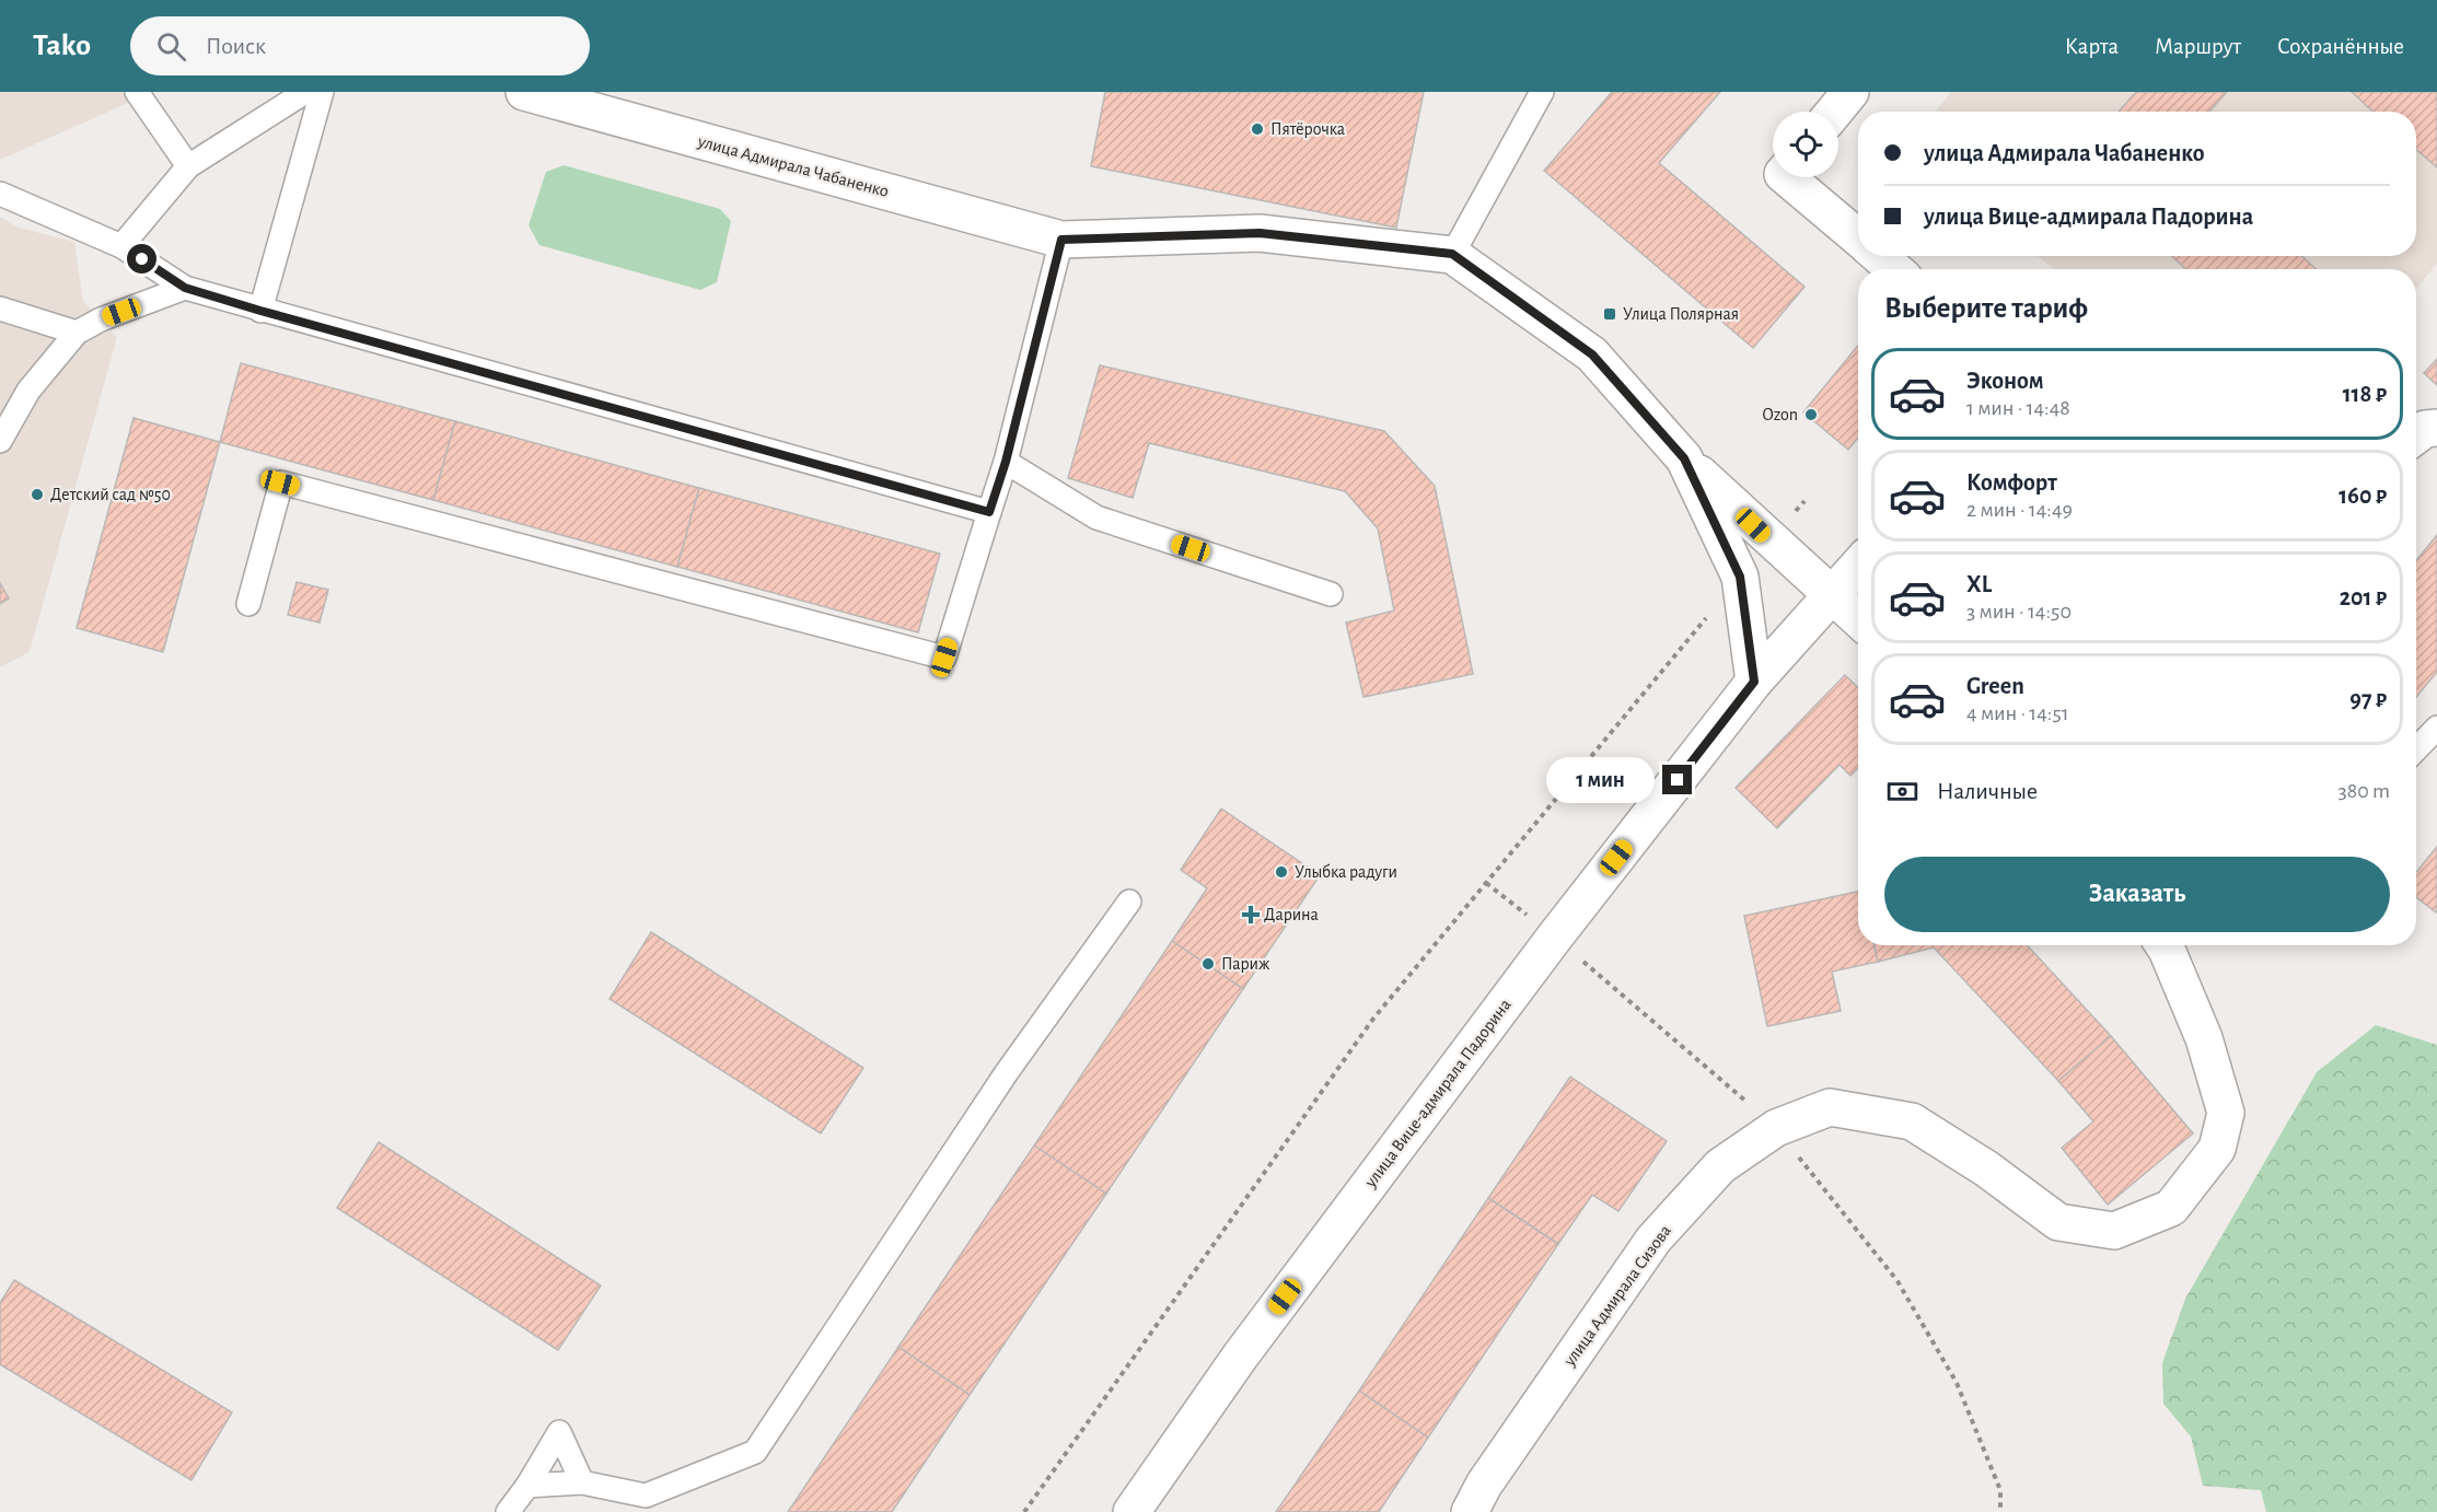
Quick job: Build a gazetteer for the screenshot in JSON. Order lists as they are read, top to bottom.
{
  "streets": {
    "street": ["улица Адмирала Чабаненко", "улица Вице-адмирала Падорина", "улица Адмирала Сизова"]
  },
  "crossings": [
    ["улица Адмирала Чабаненко", "улица Вице-адмирала Падорина"]
  ],
  "places": {
    "other": [
      "Пятёрочка",
      "Ozon",
      "Детский сад №50",
      "Улыбка радуги",
      "Париж"
    ],
    "transit": ["Улица Полярная"],
    "health": ["Дарина"]
  },
  "page": {
    "header": "Tako",
    "search": "Поиск",
    "nav": ["Карта", "Маршрут", "Сохранённые"],
    "banner": ["улица Адмирала Чабаненко", "улица Вице-адмирала Падорина"],
    "heading": "Выберите тариф",
    "list": [
      {
        "name": "Эконом",
        "note": "1 мин · 14:48",
        "value": "118 ₽"
      },
      {
        "name": "Комфорт",
        "note": "2 мин · 14:49",
        "value": "160 ₽"
      },
      {
        "name": "XL",
        "note": "3 мин · 14:50",
        "value": "201 ₽"
      },
      {
        "name": "Green",
        "note": "4 мин · 14:51",
        "value": "97 ₽"
      }
    ],
    "pay": ["Наличные", "380 m"],
    "bubble": "1 мин",
    "buttons": "Заказать"
  }
}
